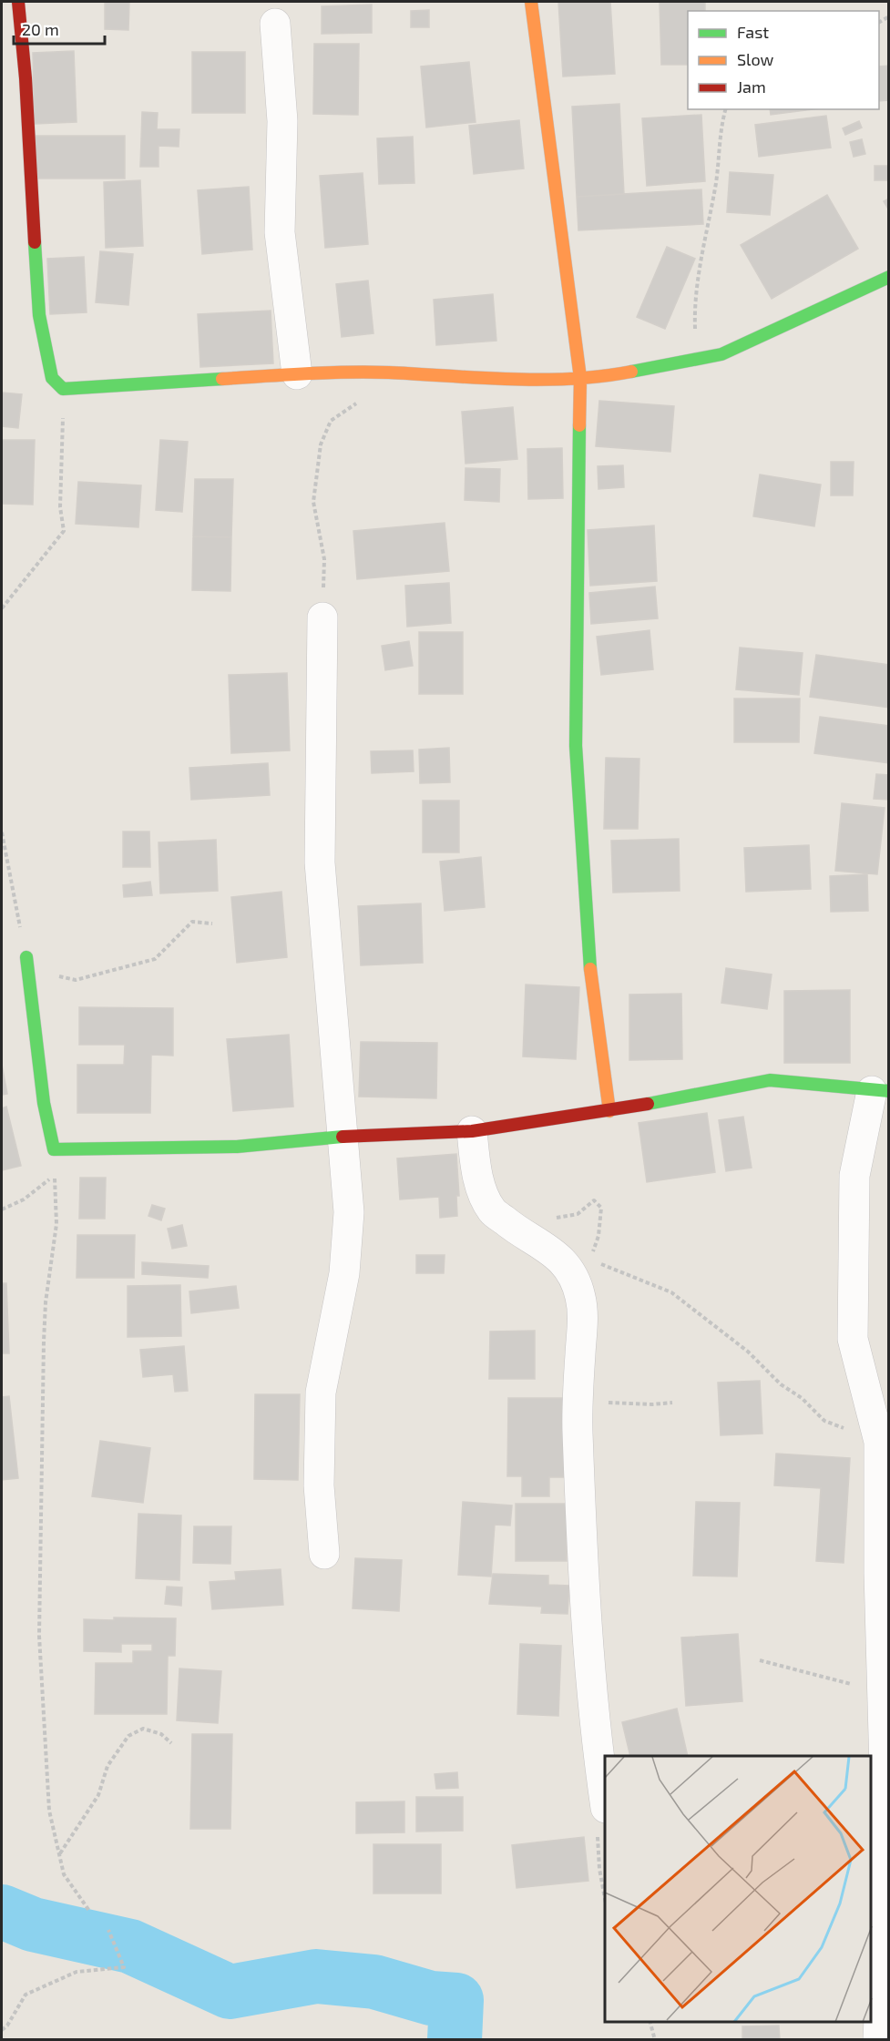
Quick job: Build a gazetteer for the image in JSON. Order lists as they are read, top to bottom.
{
  "legend": ["Fast", "Slow", "Jam"],
  "scale_bar": "20 m"
}
